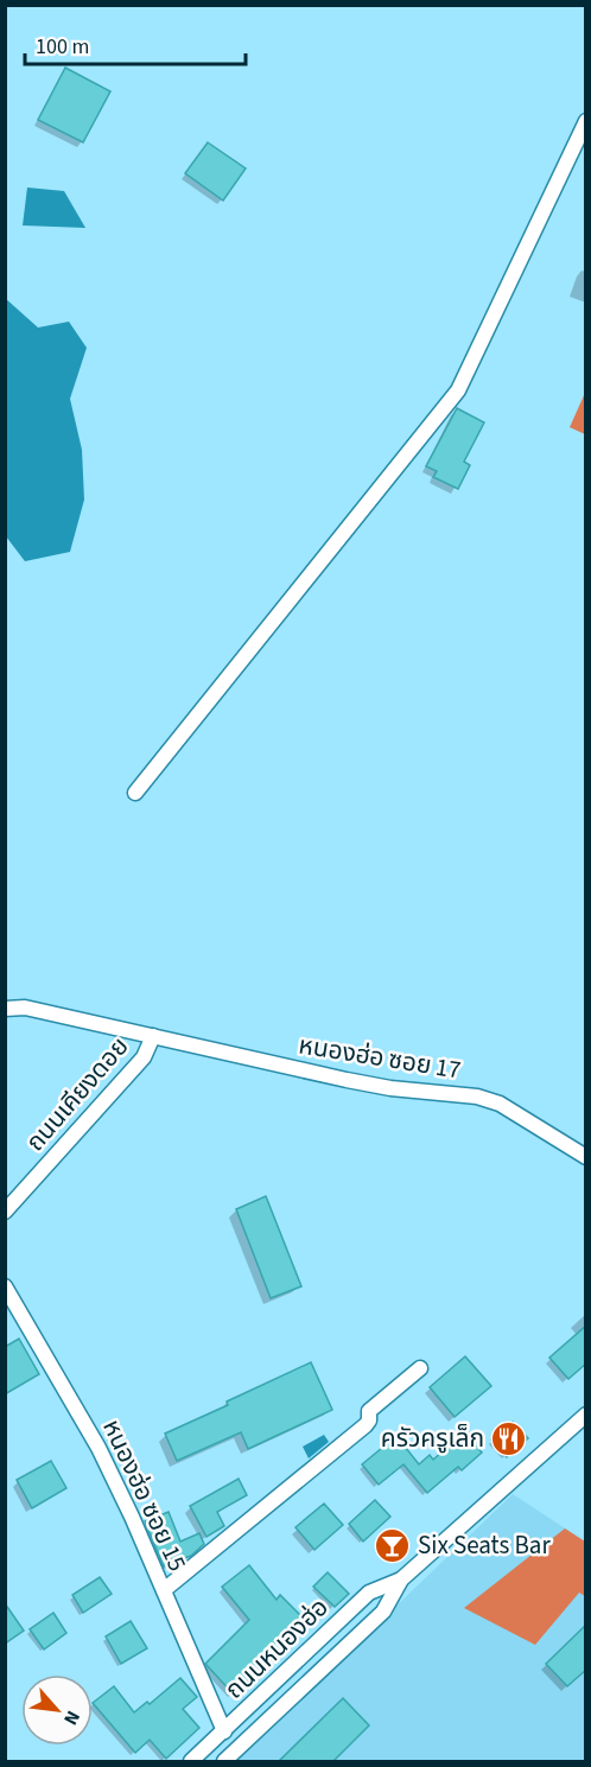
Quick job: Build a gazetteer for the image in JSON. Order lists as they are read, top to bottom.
{
  "streets": {
    "street": [
      "หนองฮ่อ ซอย 17",
      "ถนนเคียงดอย",
      "หนองฮ่อ ซอย 15",
      "ถนนหนองฮ่อ"
    ]
  },
  "crossings": [
    ["หนองฮ่อ ซอย 17", "ถนนเคียงดอย"],
    ["หนองฮ่อ ซอย 15", "ถนนหนองฮ่อ"]
  ],
  "places": {
    "restaurant": ["ครัวครูเล็ก"],
    "bar": ["Six Seats Bar"]
  },
  "scale_bar": "100 m",
  "north": "bottom right"
}
